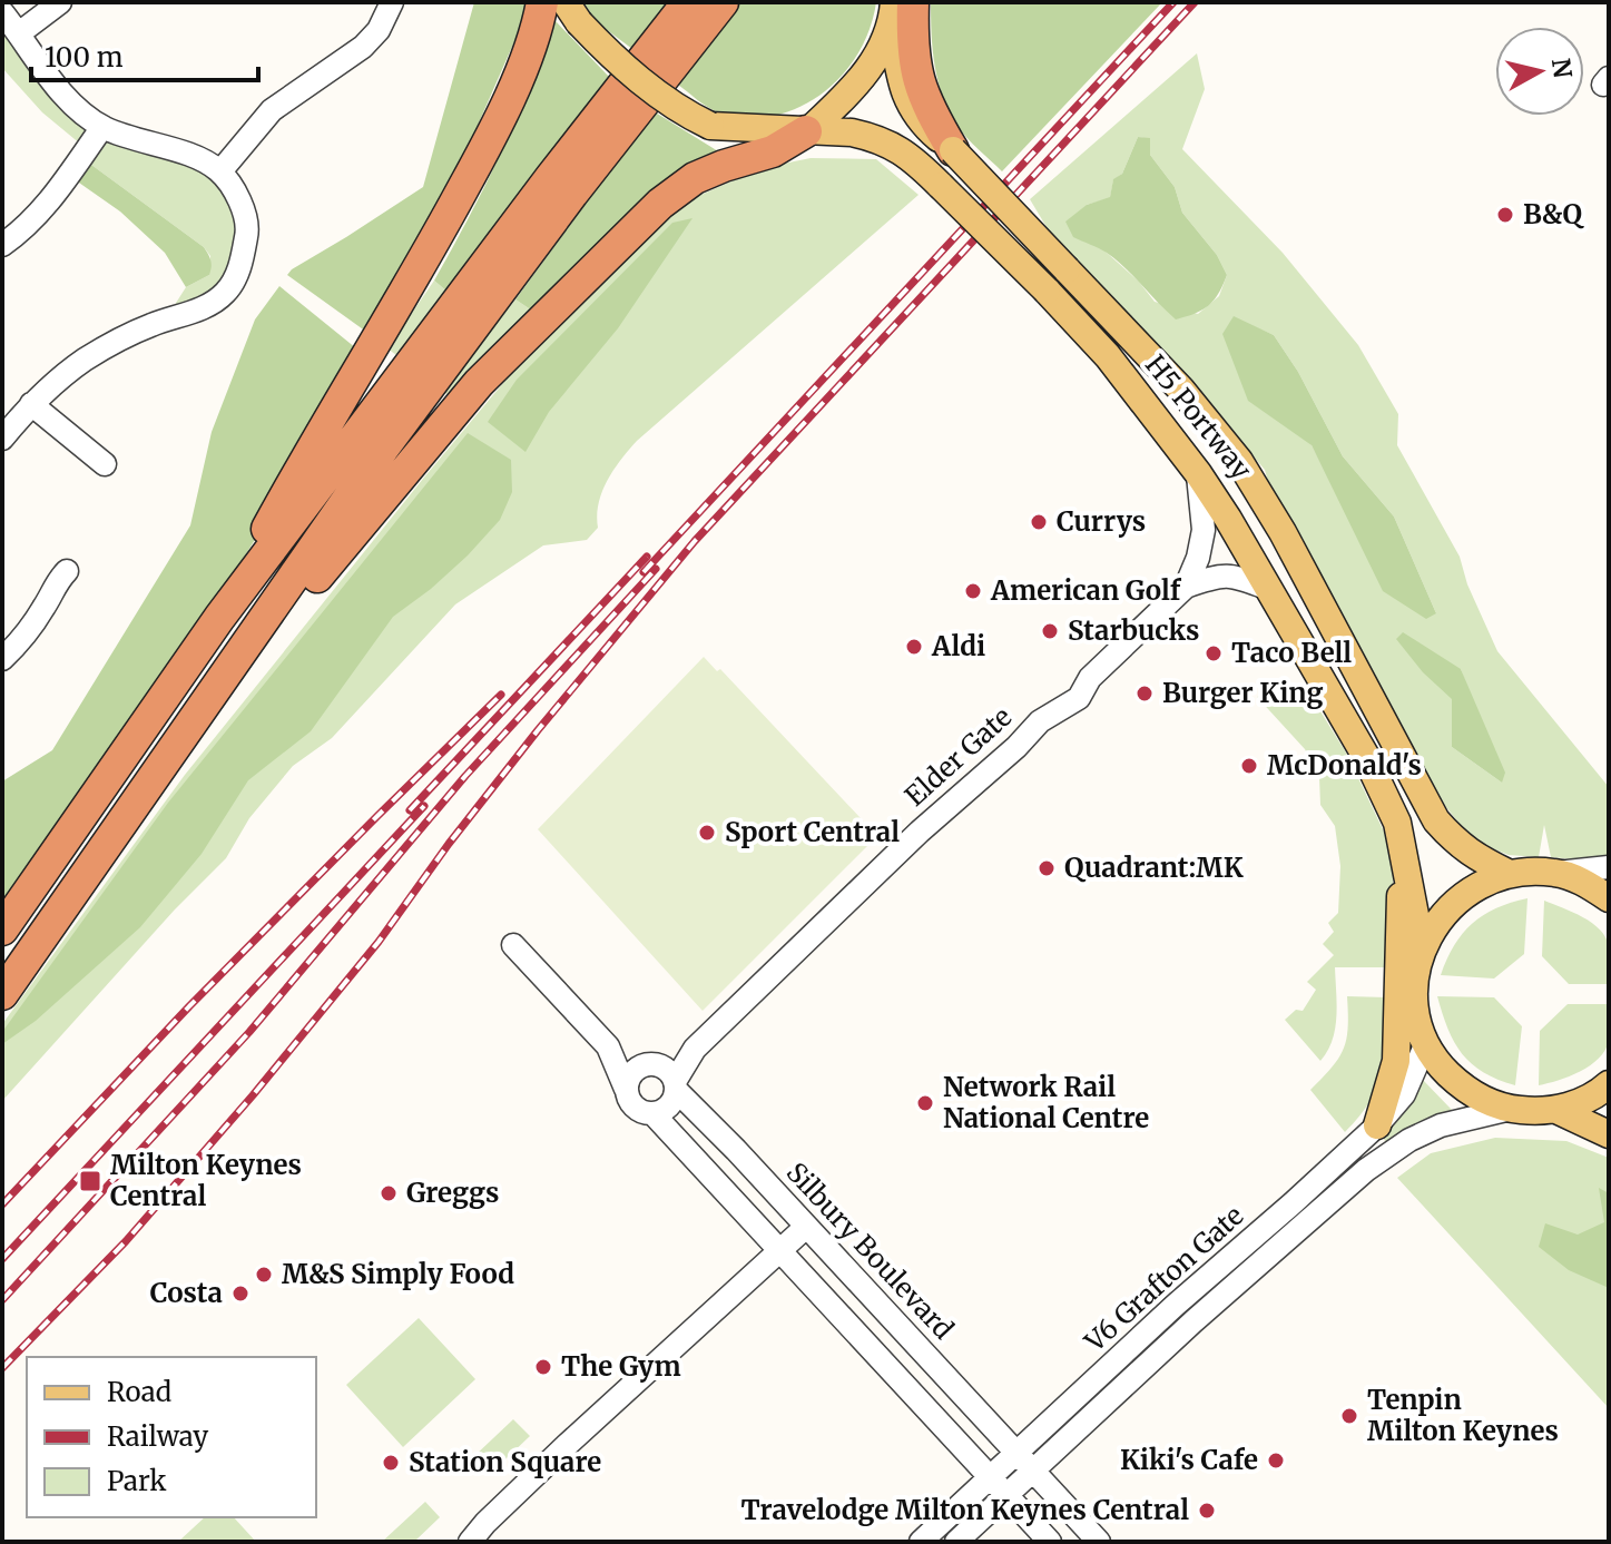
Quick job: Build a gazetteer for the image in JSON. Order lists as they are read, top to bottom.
{
  "streets": {
    "main road": ["H5 Portway"],
    "street": ["Elder Gate", "Silbury Boulevard", "V6 Grafton Gate"]
  },
  "crossings": [
    ["H5 Portway", "Elder Gate"],
    ["H5 Portway", "V6 Grafton Gate"],
    ["Elder Gate", "Silbury Boulevard"],
    ["Silbury Boulevard", "V6 Grafton Gate"]
  ],
  "places": {
    "other": [
      "B&Q",
      "Currys",
      "American Golf",
      "Starbucks",
      "Aldi",
      "Taco Bell",
      "Burger King",
      "McDonald's",
      "Sport Central",
      "Quadrant:MK",
      "Network Rail National Centre",
      "Greggs",
      "M&S Simply Food",
      "Costa",
      "The Gym",
      "Tenpin Milton Keynes",
      "Kiki's Cafe",
      "Station Square",
      "Travelodge Milton Keynes Central"
    ],
    "transit": ["Milton Keynes Central"]
  },
  "legend": ["Road", "Railway", "Park"],
  "scale_bar": "100 m",
  "north": "right"
}
